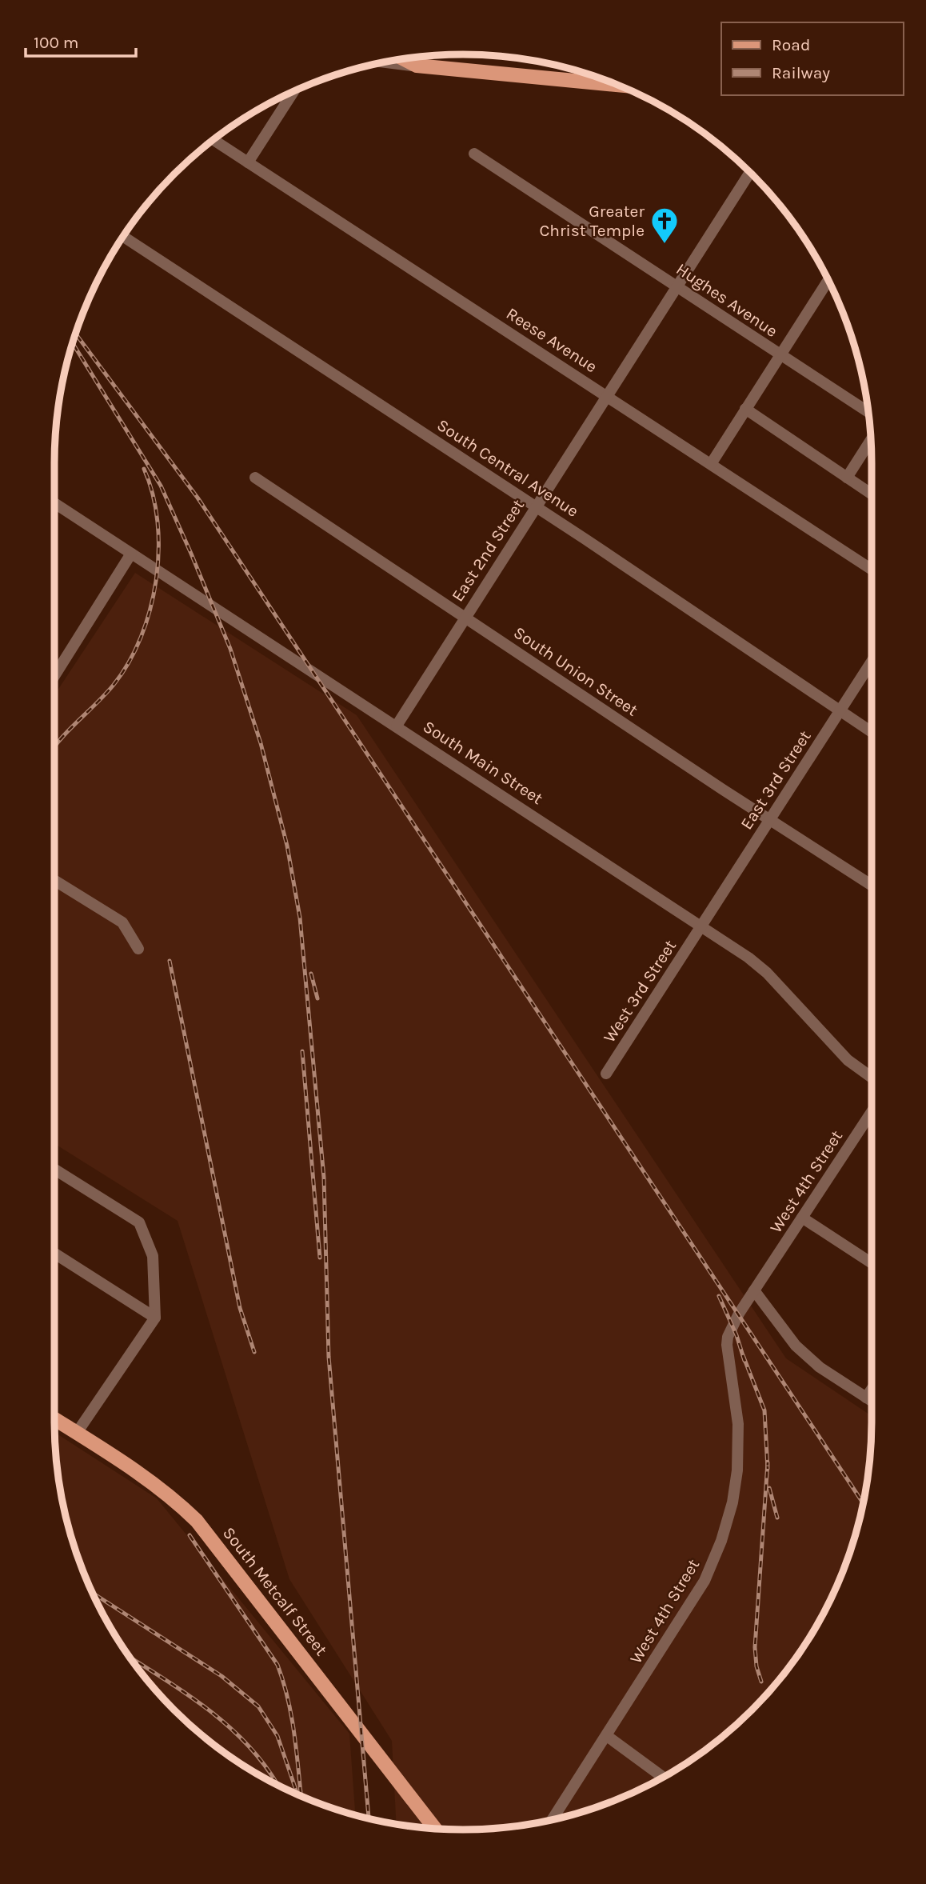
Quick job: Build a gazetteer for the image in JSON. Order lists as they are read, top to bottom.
{
  "streets": {
    "main road": ["South Metcalf Street"],
    "street": [
      "Hughes Avenue",
      "Reese Avenue",
      "South Central Avenue",
      "East 2nd Street",
      "South Union Street",
      "South Main Street",
      "East 3rd Street",
      "West 3rd Street",
      "West 4th Street"
    ]
  },
  "crossings": [
    ["Hughes Avenue", "East 2nd Street"],
    ["Reese Avenue", "East 2nd Street"],
    ["South Central Avenue", "East 2nd Street"],
    ["South Central Avenue", "East 3rd Street"],
    ["East 2nd Street", "South Union Street"],
    ["East 2nd Street", "South Main Street"],
    ["South Union Street", "East 3rd Street"],
    ["South Main Street", "East 3rd Street"],
    ["South Main Street", "West 3rd Street"],
    ["East 3rd Street", "West 3rd Street"]
  ],
  "places": {
    "church": ["Greater Christ Temple"]
  },
  "legend": ["Road", "Railway"],
  "scale_bar": "100 m"
}
